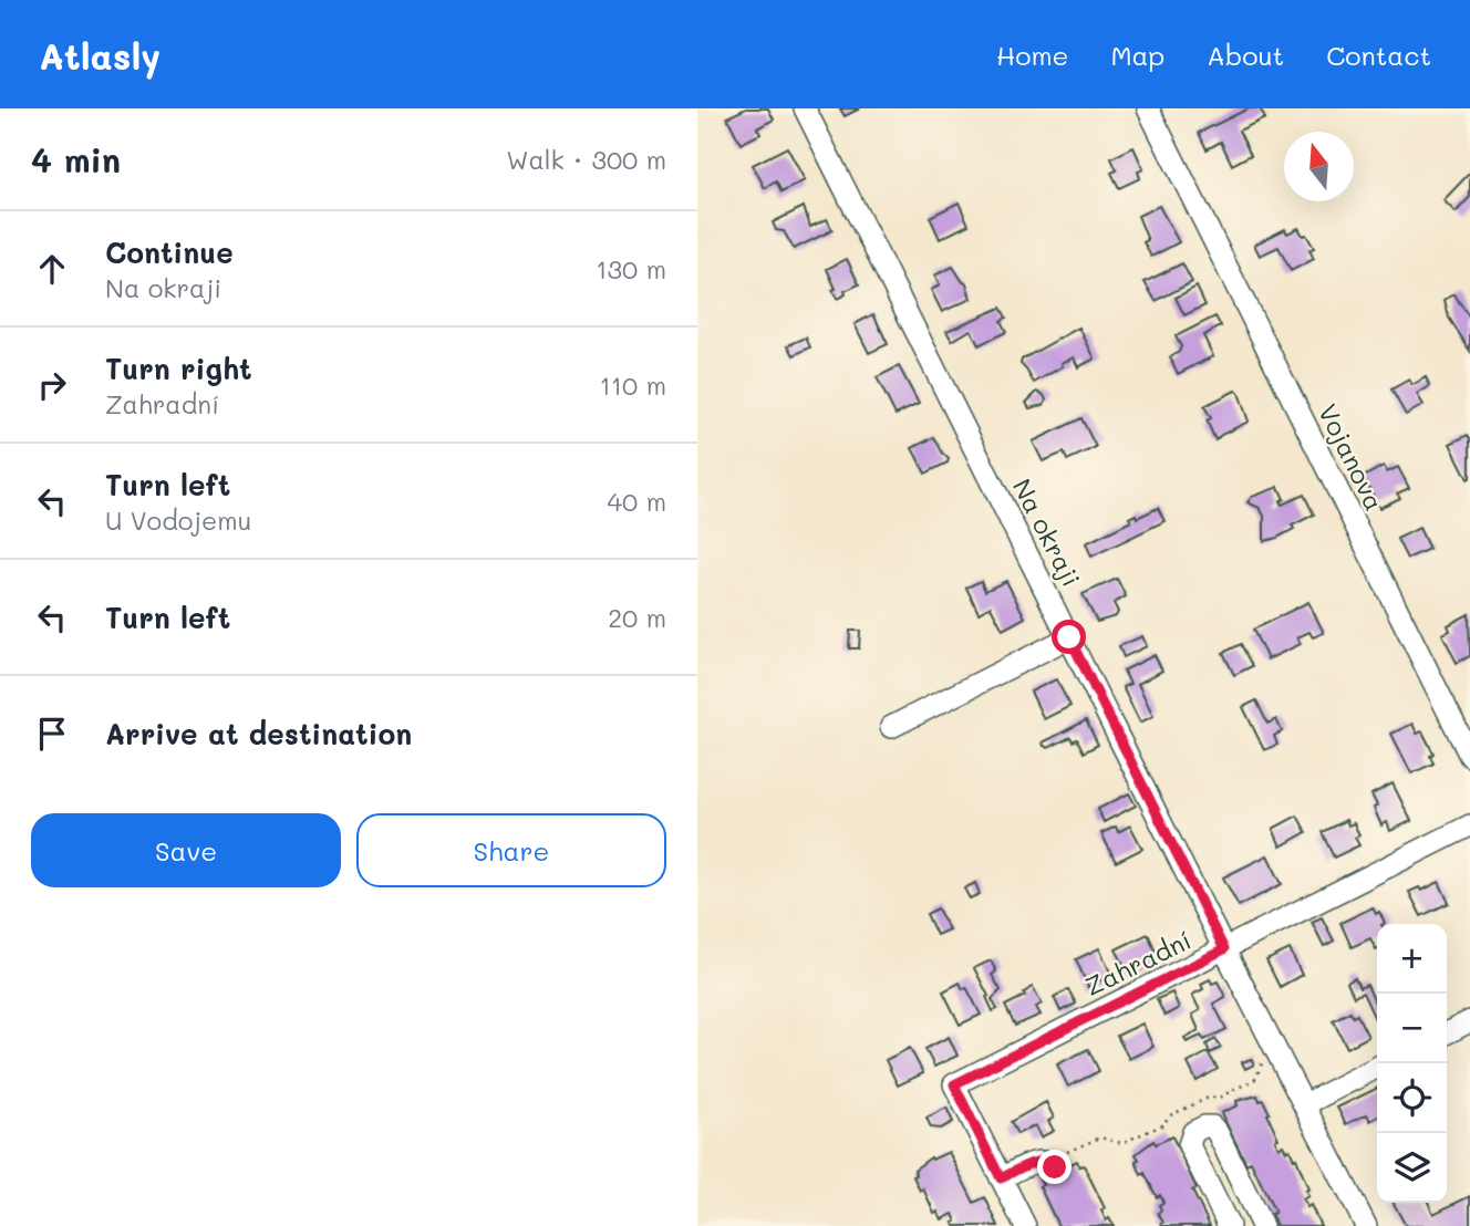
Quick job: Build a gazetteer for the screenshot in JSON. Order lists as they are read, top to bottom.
{
  "streets": {
    "street": ["Vojanova", "Na okraji", "Zahradní"]
  },
  "crossings": [
    ["Na okraji", "Zahradní"]
  ],
  "north": "top",
  "page": {
    "header": "Atlasly",
    "nav": [
      "Home",
      "Map",
      "About",
      "Contact"
    ],
    "heading": ["4 min", "Walk · 300 m"],
    "list": [
      ["Continue", "Na okraji", "130 m"],
      ["Turn right", "Zahradní", "110 m"],
      ["Turn left", "U Vodojemu", "40 m"],
      ["Turn left", "20 m"],
      "Arrive at destination"
    ],
    "buttons": ["Save", "Share"],
    "map_buttons": ["+", "−"]
  }
}
